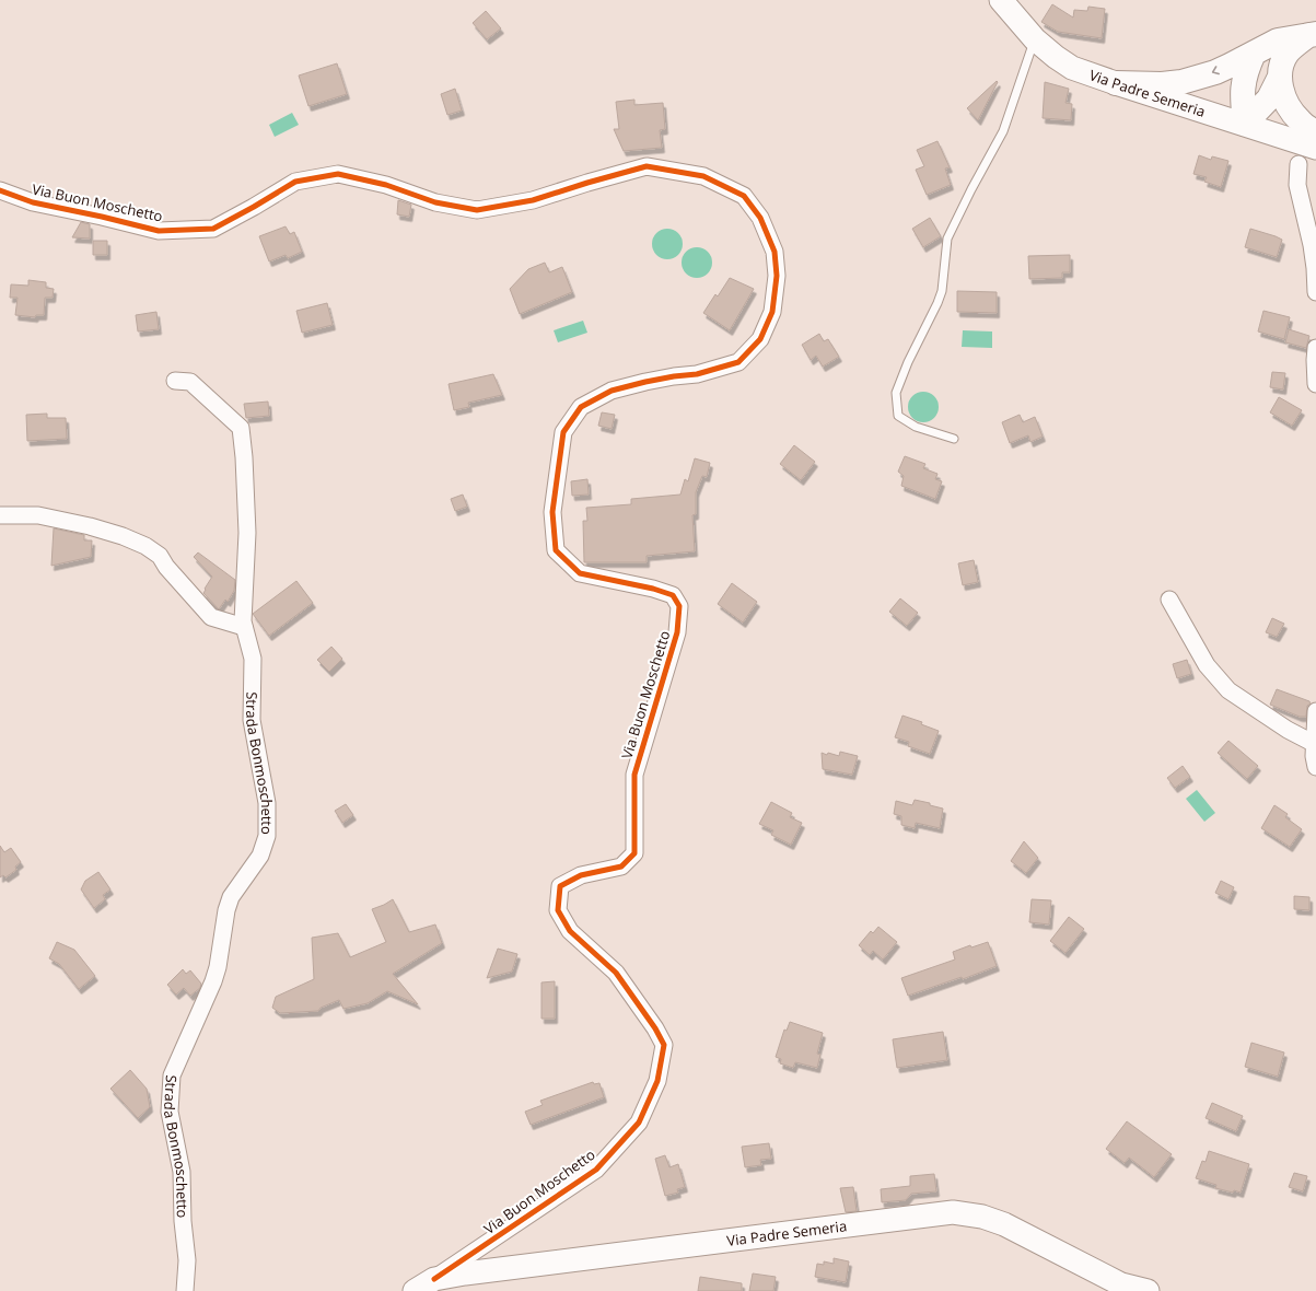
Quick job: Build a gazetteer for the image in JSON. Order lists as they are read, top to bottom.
{
  "streets": {
    "main road": ["Via Padre Semeria"],
    "street": ["Via Buon Moschetto", "Strada Bonmoschetto"]
  },
  "crossings": [
    ["Via Padre Semeria", "Via Buon Moschetto"]
  ]
}
